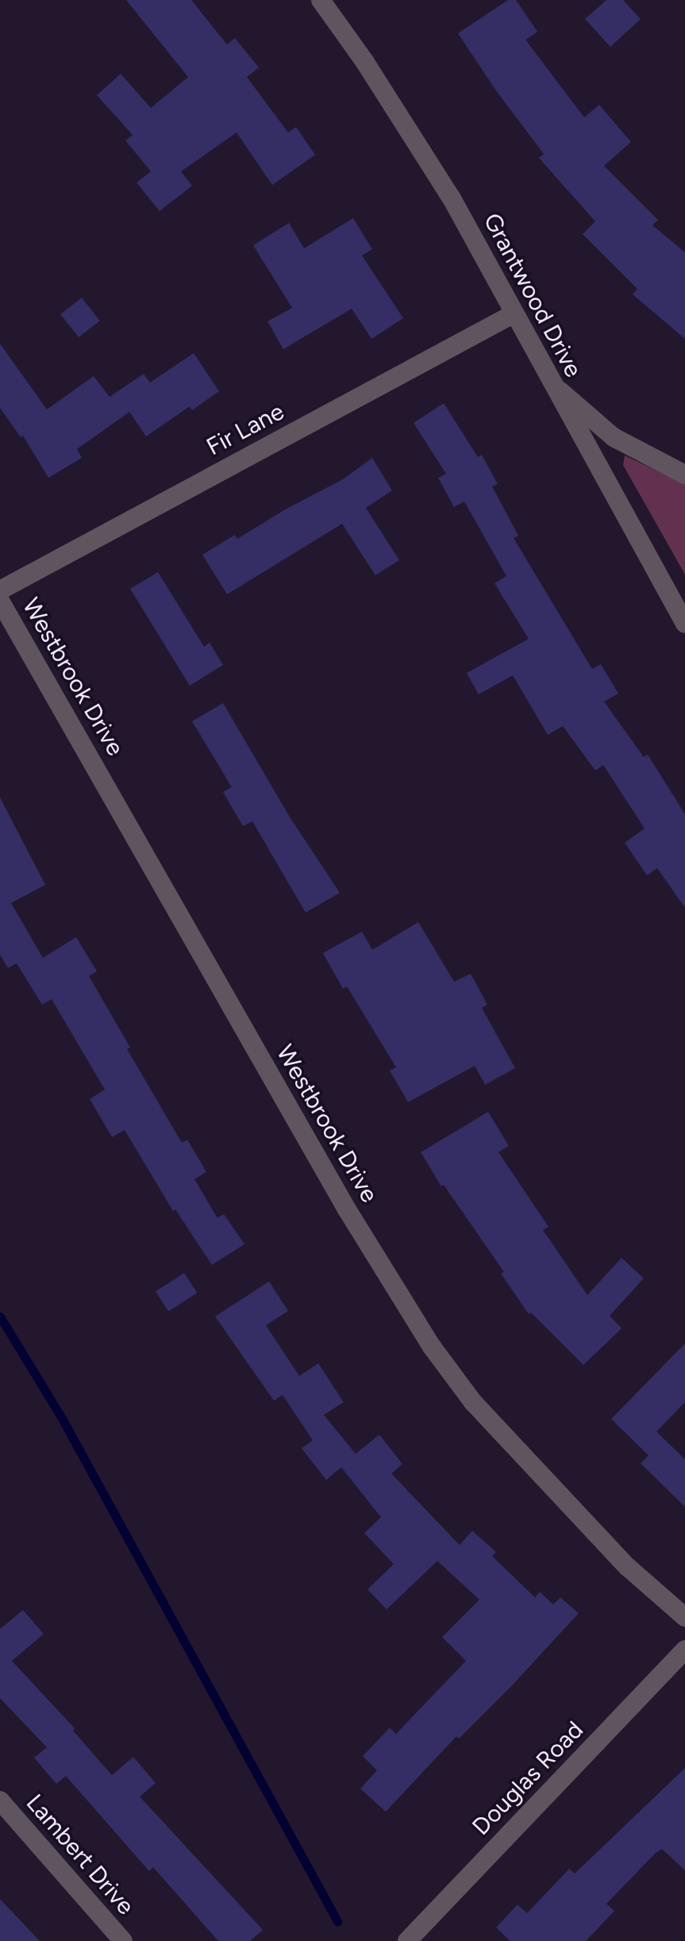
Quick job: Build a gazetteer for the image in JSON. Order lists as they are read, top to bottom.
{
  "streets": {
    "street": [
      "Grantwood Drive",
      "Fir Lane",
      "Westbrook Drive",
      "Douglas Road",
      "Lambert Drive"
    ]
  },
  "crossings": [
    ["Grantwood Drive", "Fir Lane"]
  ]
}
